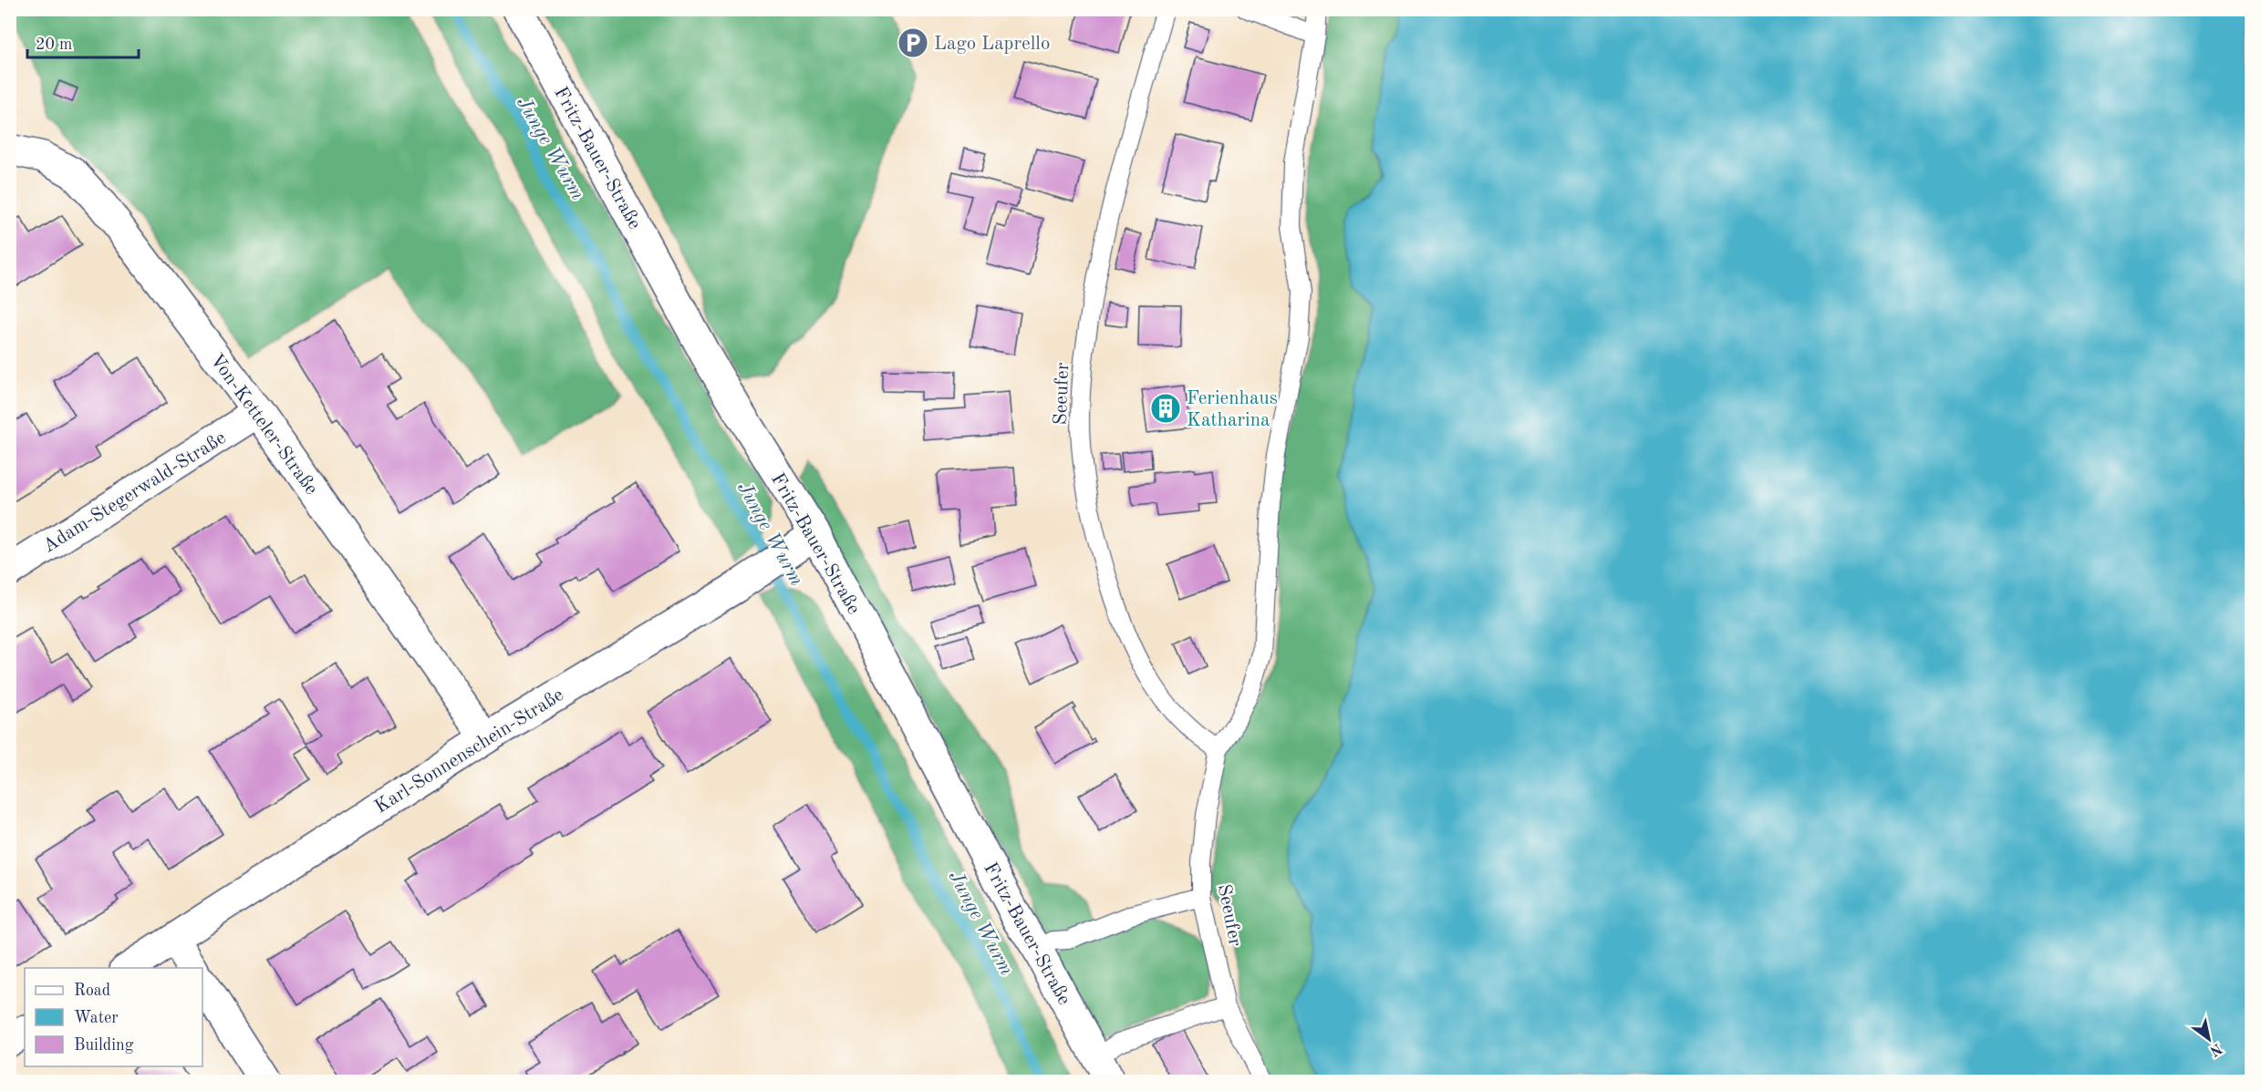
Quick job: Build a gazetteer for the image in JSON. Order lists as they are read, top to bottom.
{
  "streets": {
    "street": [
      "Fritz-Bauer-Straße",
      "Von-Ketteler-Straße",
      "Adam-Stegerwald-Straße",
      "Karl-Sonnenschein-Straße"
    ],
    "lane": ["Seeufer"]
  },
  "crossings": [
    ["Fritz-Bauer-Straße", "Karl-Sonnenschein-Straße"],
    ["Von-Ketteler-Straße", "Adam-Stegerwald-Straße"],
    ["Von-Ketteler-Straße", "Karl-Sonnenschein-Straße"]
  ],
  "water": ["Junge Wurm"],
  "places": {
    "parking": ["Lago Laprello"],
    "building": ["Ferienhaus Katharina"]
  },
  "legend": ["Road", "Water", "Building"],
  "scale_bar": "20 m",
  "north": "bottom right"
}
